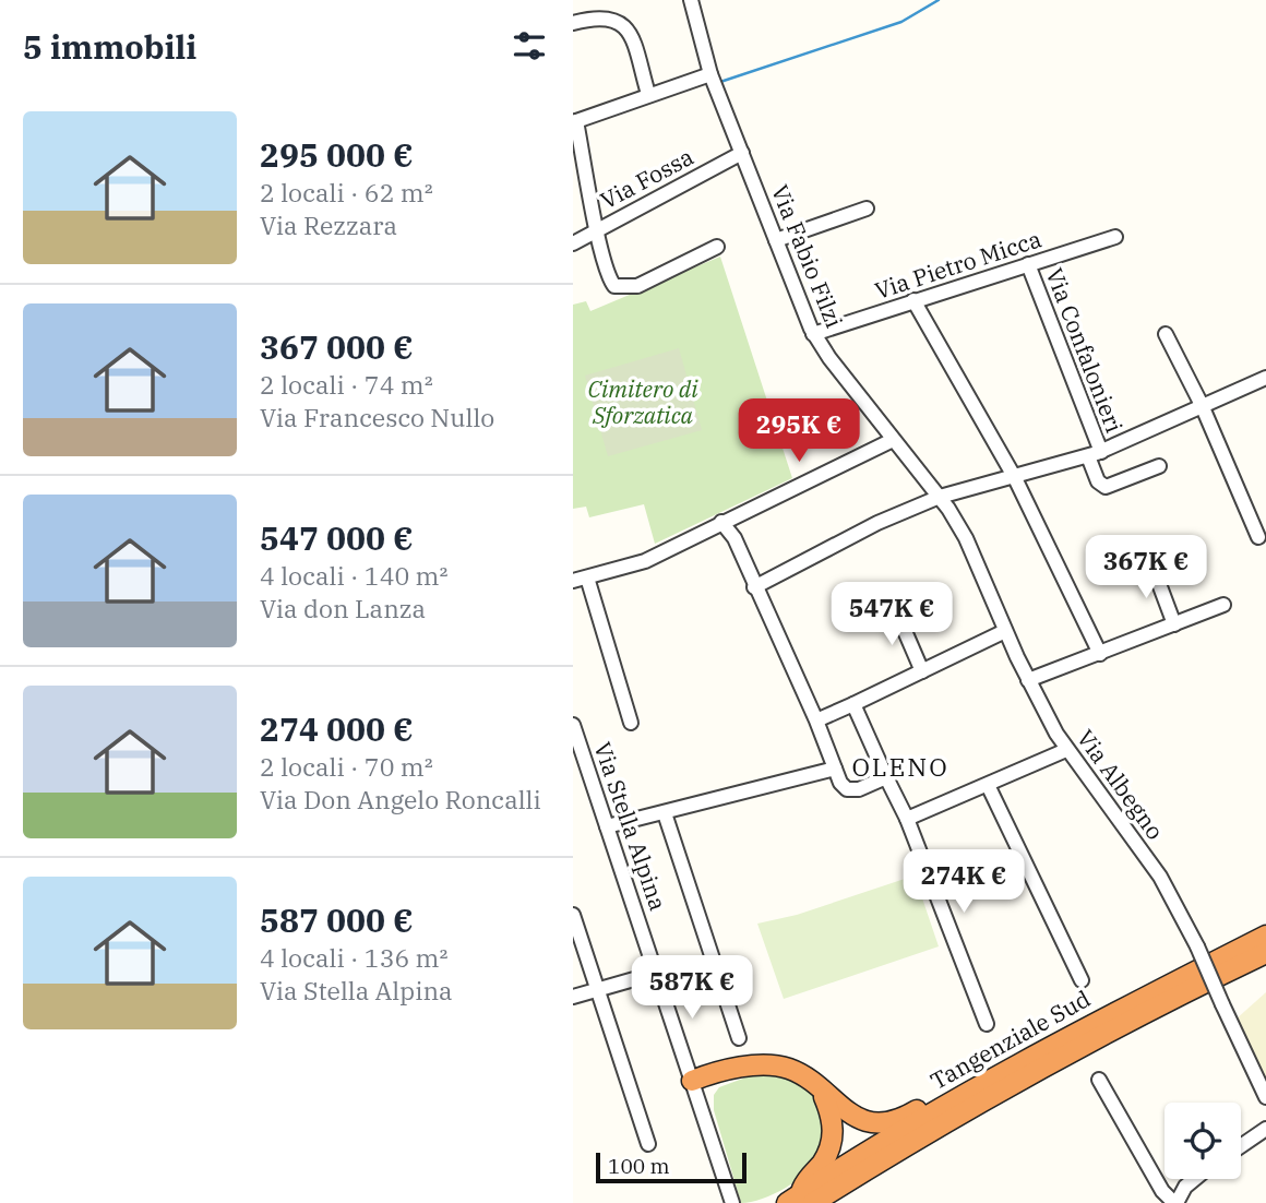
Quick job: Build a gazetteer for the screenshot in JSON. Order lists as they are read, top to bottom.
{
  "streets": {
    "highway": ["Tangenziale Sud"],
    "street": [
      "Via Fossa",
      "Via Fabio Filzi",
      "Via Pietro Micca",
      "Via Confalonieri",
      "Via Albegno",
      "Via Stella Alpina"
    ]
  },
  "crossings": [
    ["Via Fossa", "Via Fabio Filzi"],
    ["Via Fabio Filzi", "Via Pietro Micca"],
    ["Via Fabio Filzi", "Via Albegno"],
    ["Via Pietro Micca", "Via Confalonieri"]
  ],
  "districts": ["OLENO"],
  "parks": ["Cimitero di Sforzatica"],
  "scale_bar": "100 m",
  "page": {
    "heading": "5 immobili",
    "list": [
      {
        "name": "295 000 €",
        "note": "2 locali · 62 m² · Via Rezzara"
      },
      {
        "name": "367 000 €",
        "note": "2 locali · 74 m² · Via Francesco Nullo"
      },
      {
        "name": "547 000 €",
        "note": "4 locali · 140 m² · Via don Lanza"
      },
      {
        "name": "274 000 €",
        "note": "2 locali · 70 m² · Via Don Angelo Roncalli"
      },
      {
        "name": "587 000 €",
        "note": "4 locali · 136 m² · Via Stella Alpina"
      }
    ],
    "price": [
      "295K €",
      "367K €",
      "547K €",
      "274K €",
      "587K €"
    ],
    "scale": "100 m"
  }
}
